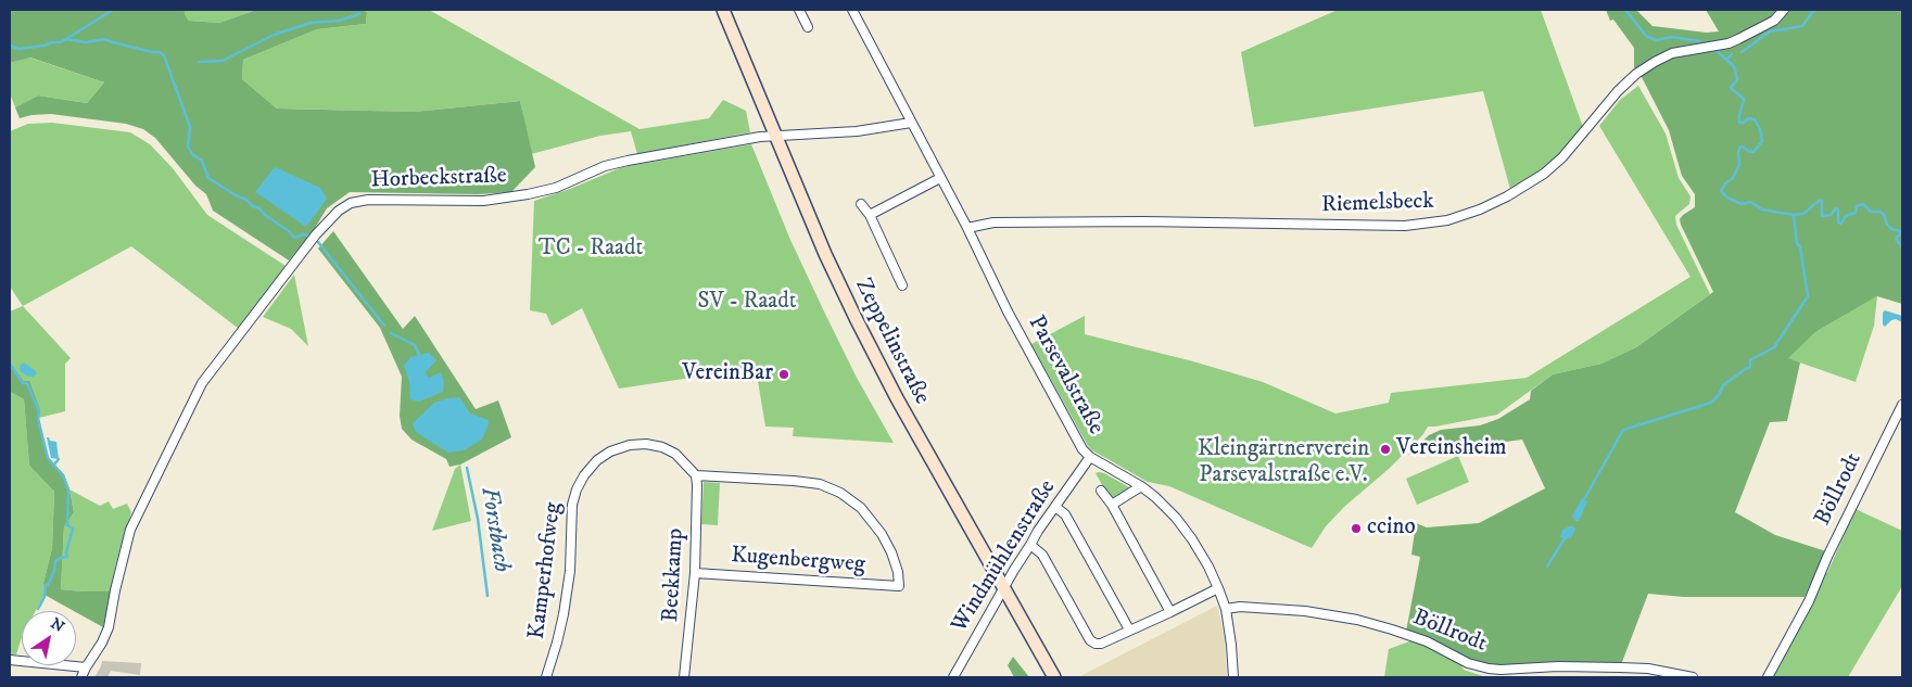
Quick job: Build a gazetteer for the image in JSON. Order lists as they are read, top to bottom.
{
  "streets": {
    "main road": ["Zeppelinstraße"],
    "street": [
      "Horbeckstraße",
      "Riemelsbeck",
      "Parsevalstraße",
      "Böllrodt",
      "Windmühlenstraße",
      "Kugenbergweg",
      "Kamperhofweg",
      "Beekkamp"
    ]
  },
  "crossings": [
    ["Horbeckstraße", "Zeppelinstraße"],
    ["Horbeckstraße", "Parsevalstraße"],
    ["Riemelsbeck", "Parsevalstraße"],
    ["Zeppelinstraße", "Windmühlenstraße"],
    ["Parsevalstraße", "Böllrodt"],
    ["Parsevalstraße", "Windmühlenstraße"],
    ["Kugenbergweg", "Kamperhofweg"],
    ["Kugenbergweg", "Beekkamp"],
    ["Kamperhofweg", "Beekkamp"]
  ],
  "water": ["Forstbach"],
  "parks": ["TC - Raadt", "SV - Raadt", "Kleingärtnerverein Parsevalstraße e.V."],
  "places": ["VereinBar", "Vereinsheim", "ccino"],
  "north": "top right"
}
